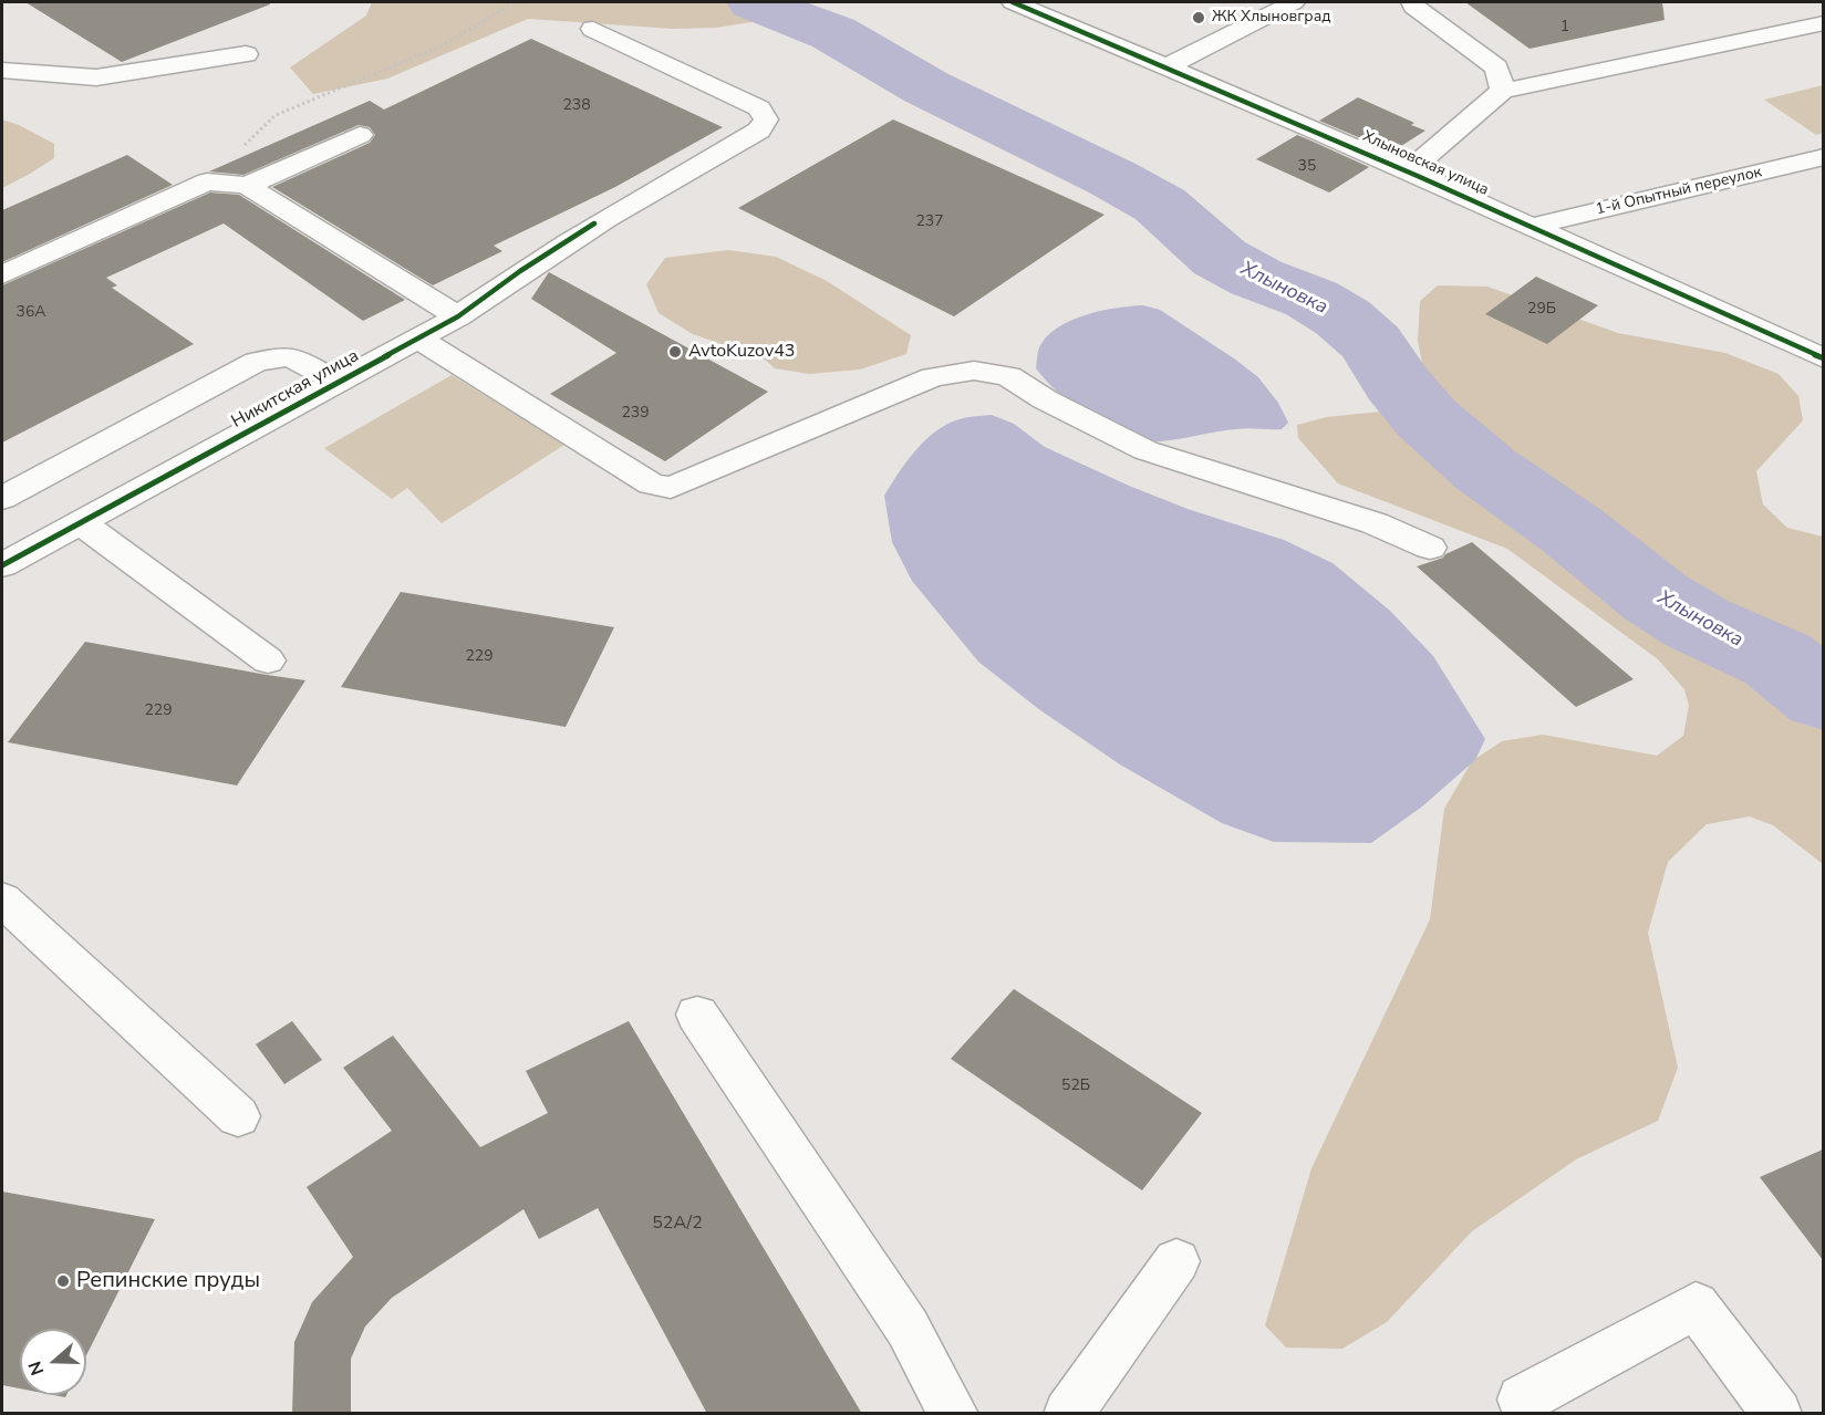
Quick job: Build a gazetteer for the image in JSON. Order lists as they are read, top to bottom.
{
  "streets": {
    "street": ["Хлыновская улица", "1-й Опытный переулок", "Никитская улица"]
  },
  "crossings": [
    ["Хлыновская улица", "1-й Опытный переулок"]
  ],
  "water": ["Хлыновка"],
  "places": ["ЖК Хлыновград", "AvtoKuzov43", "Репинские пруды"],
  "house_numbers": [
    "1",
    "238",
    "35",
    "237",
    "29Б",
    "36А",
    "239",
    "229",
    "229",
    "52Б",
    "52А/2"
  ],
  "north": "left"
}
